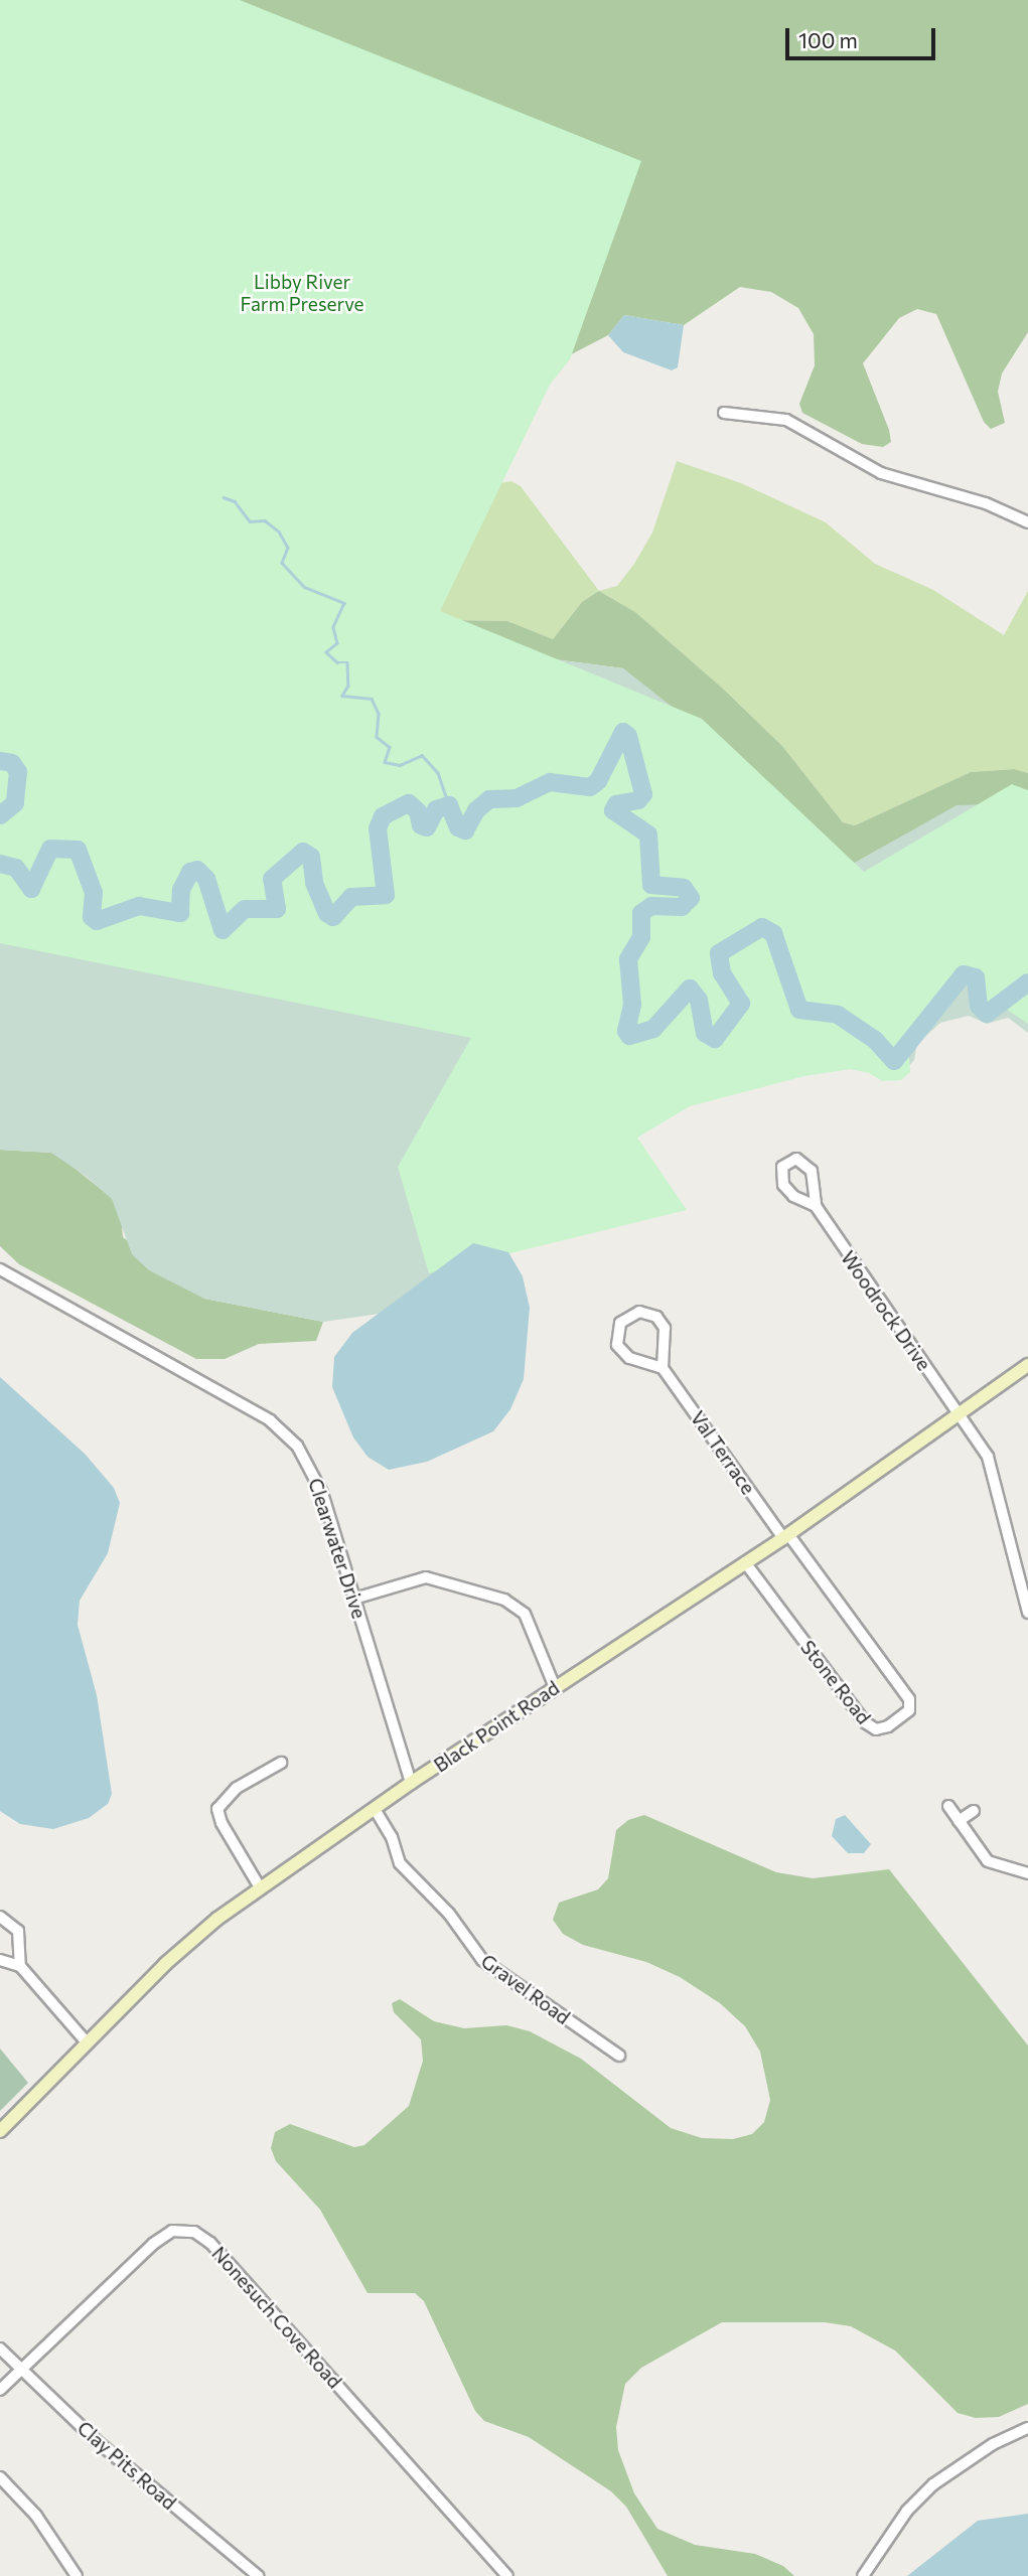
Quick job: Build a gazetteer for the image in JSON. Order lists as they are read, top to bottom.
{
  "streets": {
    "main road": ["Black Point Road"],
    "street": [
      "Woodrock Drive",
      "Val Terrace",
      "Clearwater Drive",
      "Stone Road",
      "Gravel Road",
      "Nonesuch Cove Road",
      "Clay Pits Road"
    ]
  },
  "crossings": [
    ["Woodrock Drive", "Black Point Road"],
    ["Val Terrace", "Stone Road"],
    ["Val Terrace", "Black Point Road"],
    ["Clearwater Drive", "Black Point Road"],
    ["Stone Road", "Black Point Road"],
    ["Black Point Road", "Gravel Road"],
    ["Nonesuch Cove Road", "Clay Pits Road"]
  ],
  "parks": ["Libby River Farm Preserve"],
  "scale_bar": "100 m"
}
